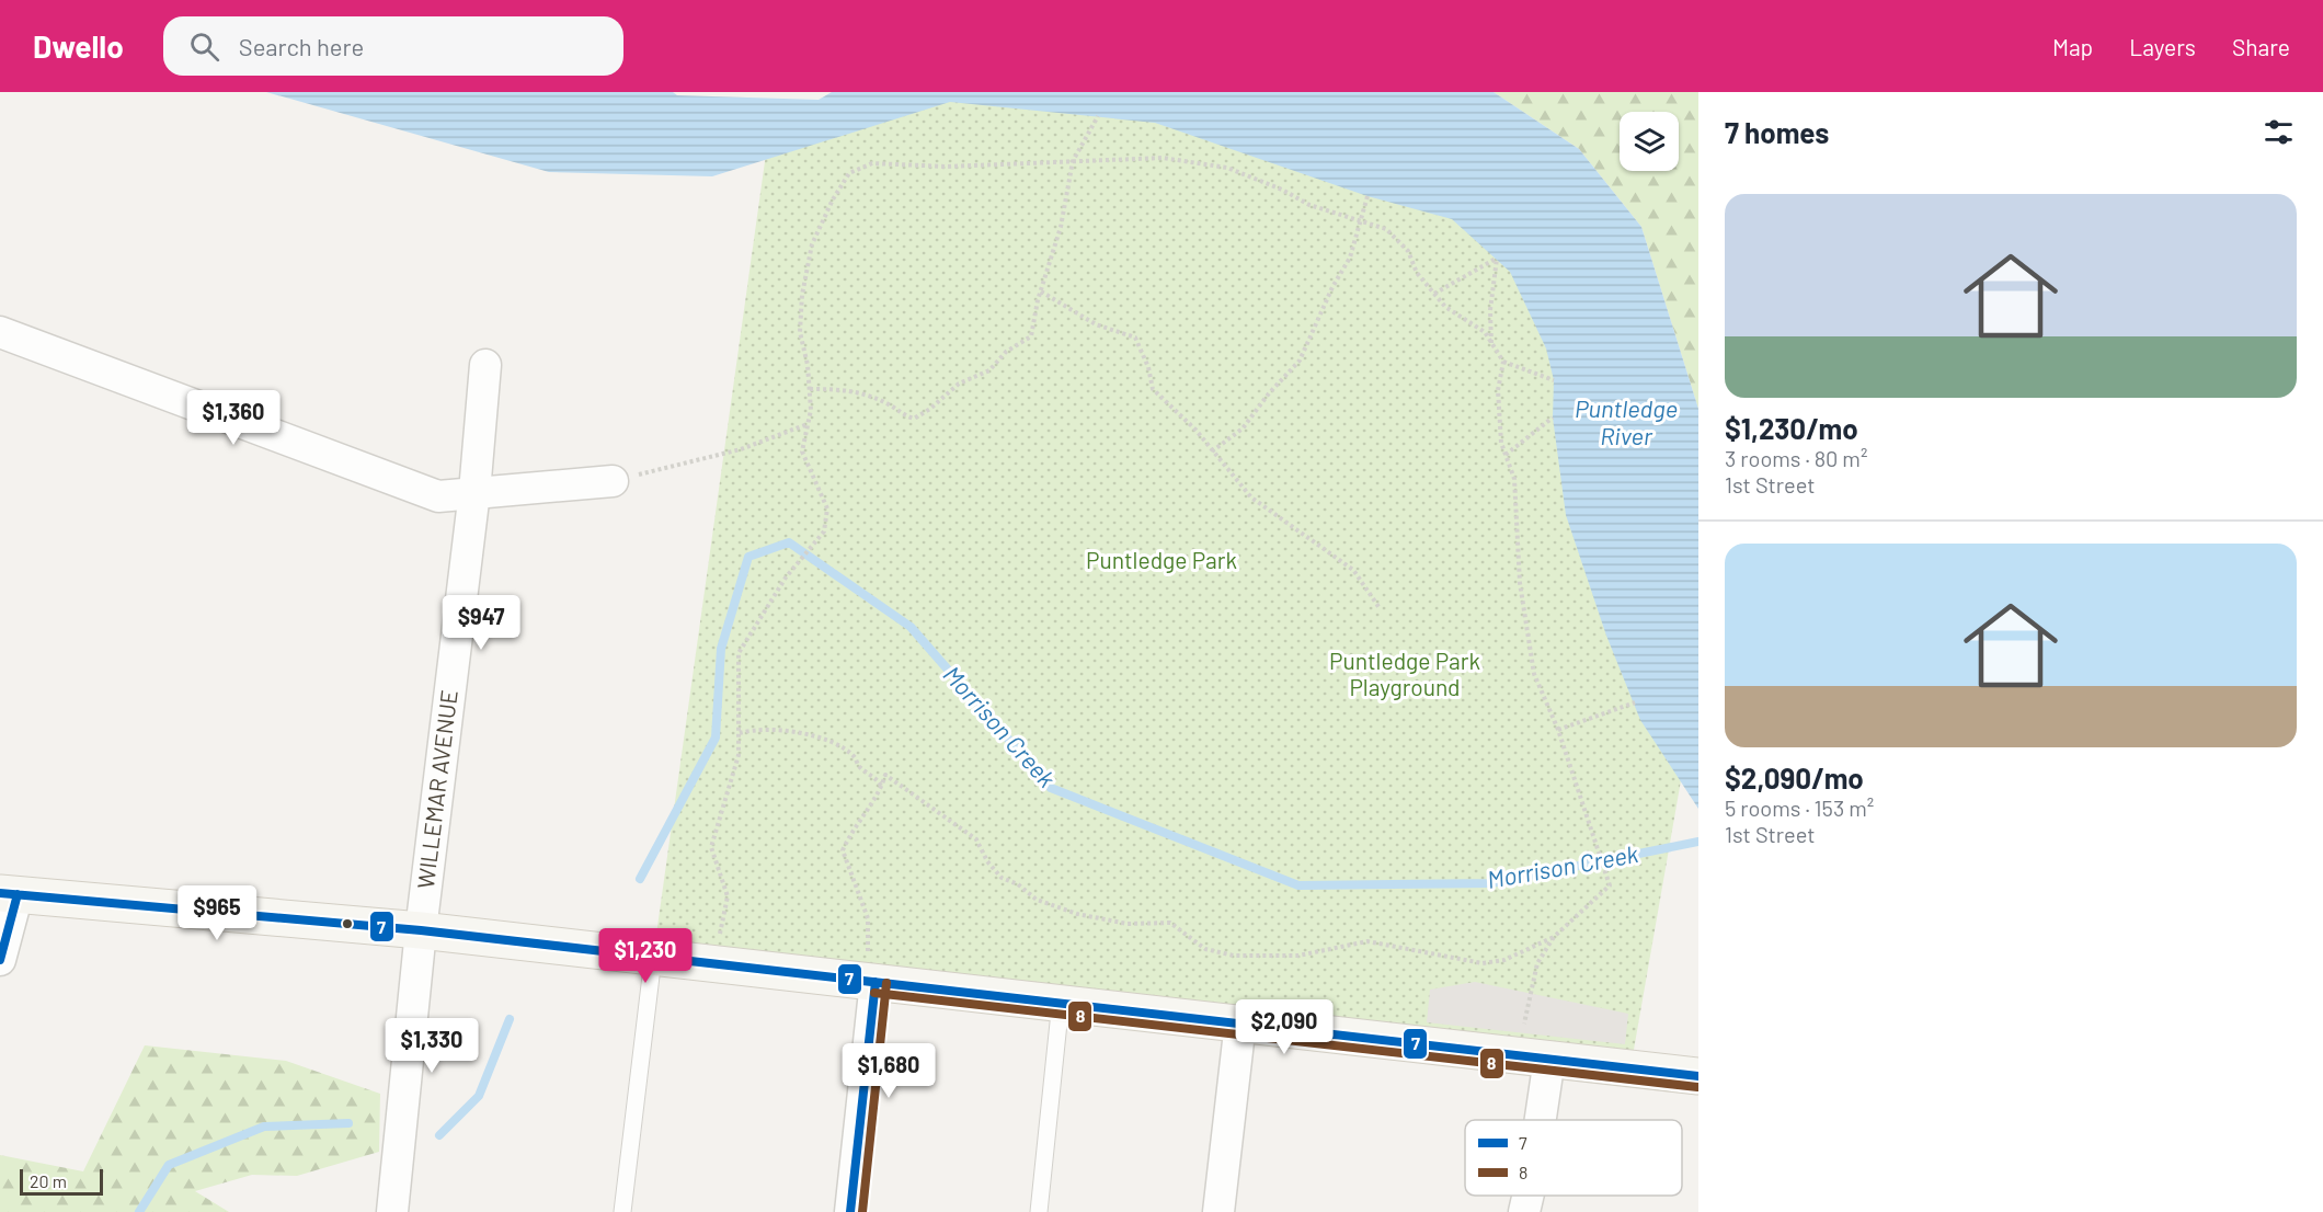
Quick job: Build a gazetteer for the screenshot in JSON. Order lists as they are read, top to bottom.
{
  "streets": {
    "street": ["WILLEMAR AVENUE"]
  },
  "water": ["Puntledge River", "Morrison Creek"],
  "parks": ["Puntledge Park", "Puntledge Park Playground"],
  "lines": ["transit line 7", "transit line 8"],
  "legend": ["7", "8"],
  "scale_bar": "20 m",
  "page": {
    "header": "Dwello",
    "search": "Search here",
    "nav": ["Map", "Layers", "Share"],
    "heading": "7 homes",
    "list": [
      {
        "name": "$1,230/mo",
        "note": "3 rooms · 80 m² · 1st Street"
      },
      {
        "name": "$2,090/mo",
        "note": "5 rooms · 153 m² · 1st Street"
      }
    ],
    "price": [
      "$1,360",
      "$947",
      "$965",
      "$1,230",
      "$2,090",
      "$1,330",
      "$1,680"
    ],
    "scale": "20 m"
  }
}
